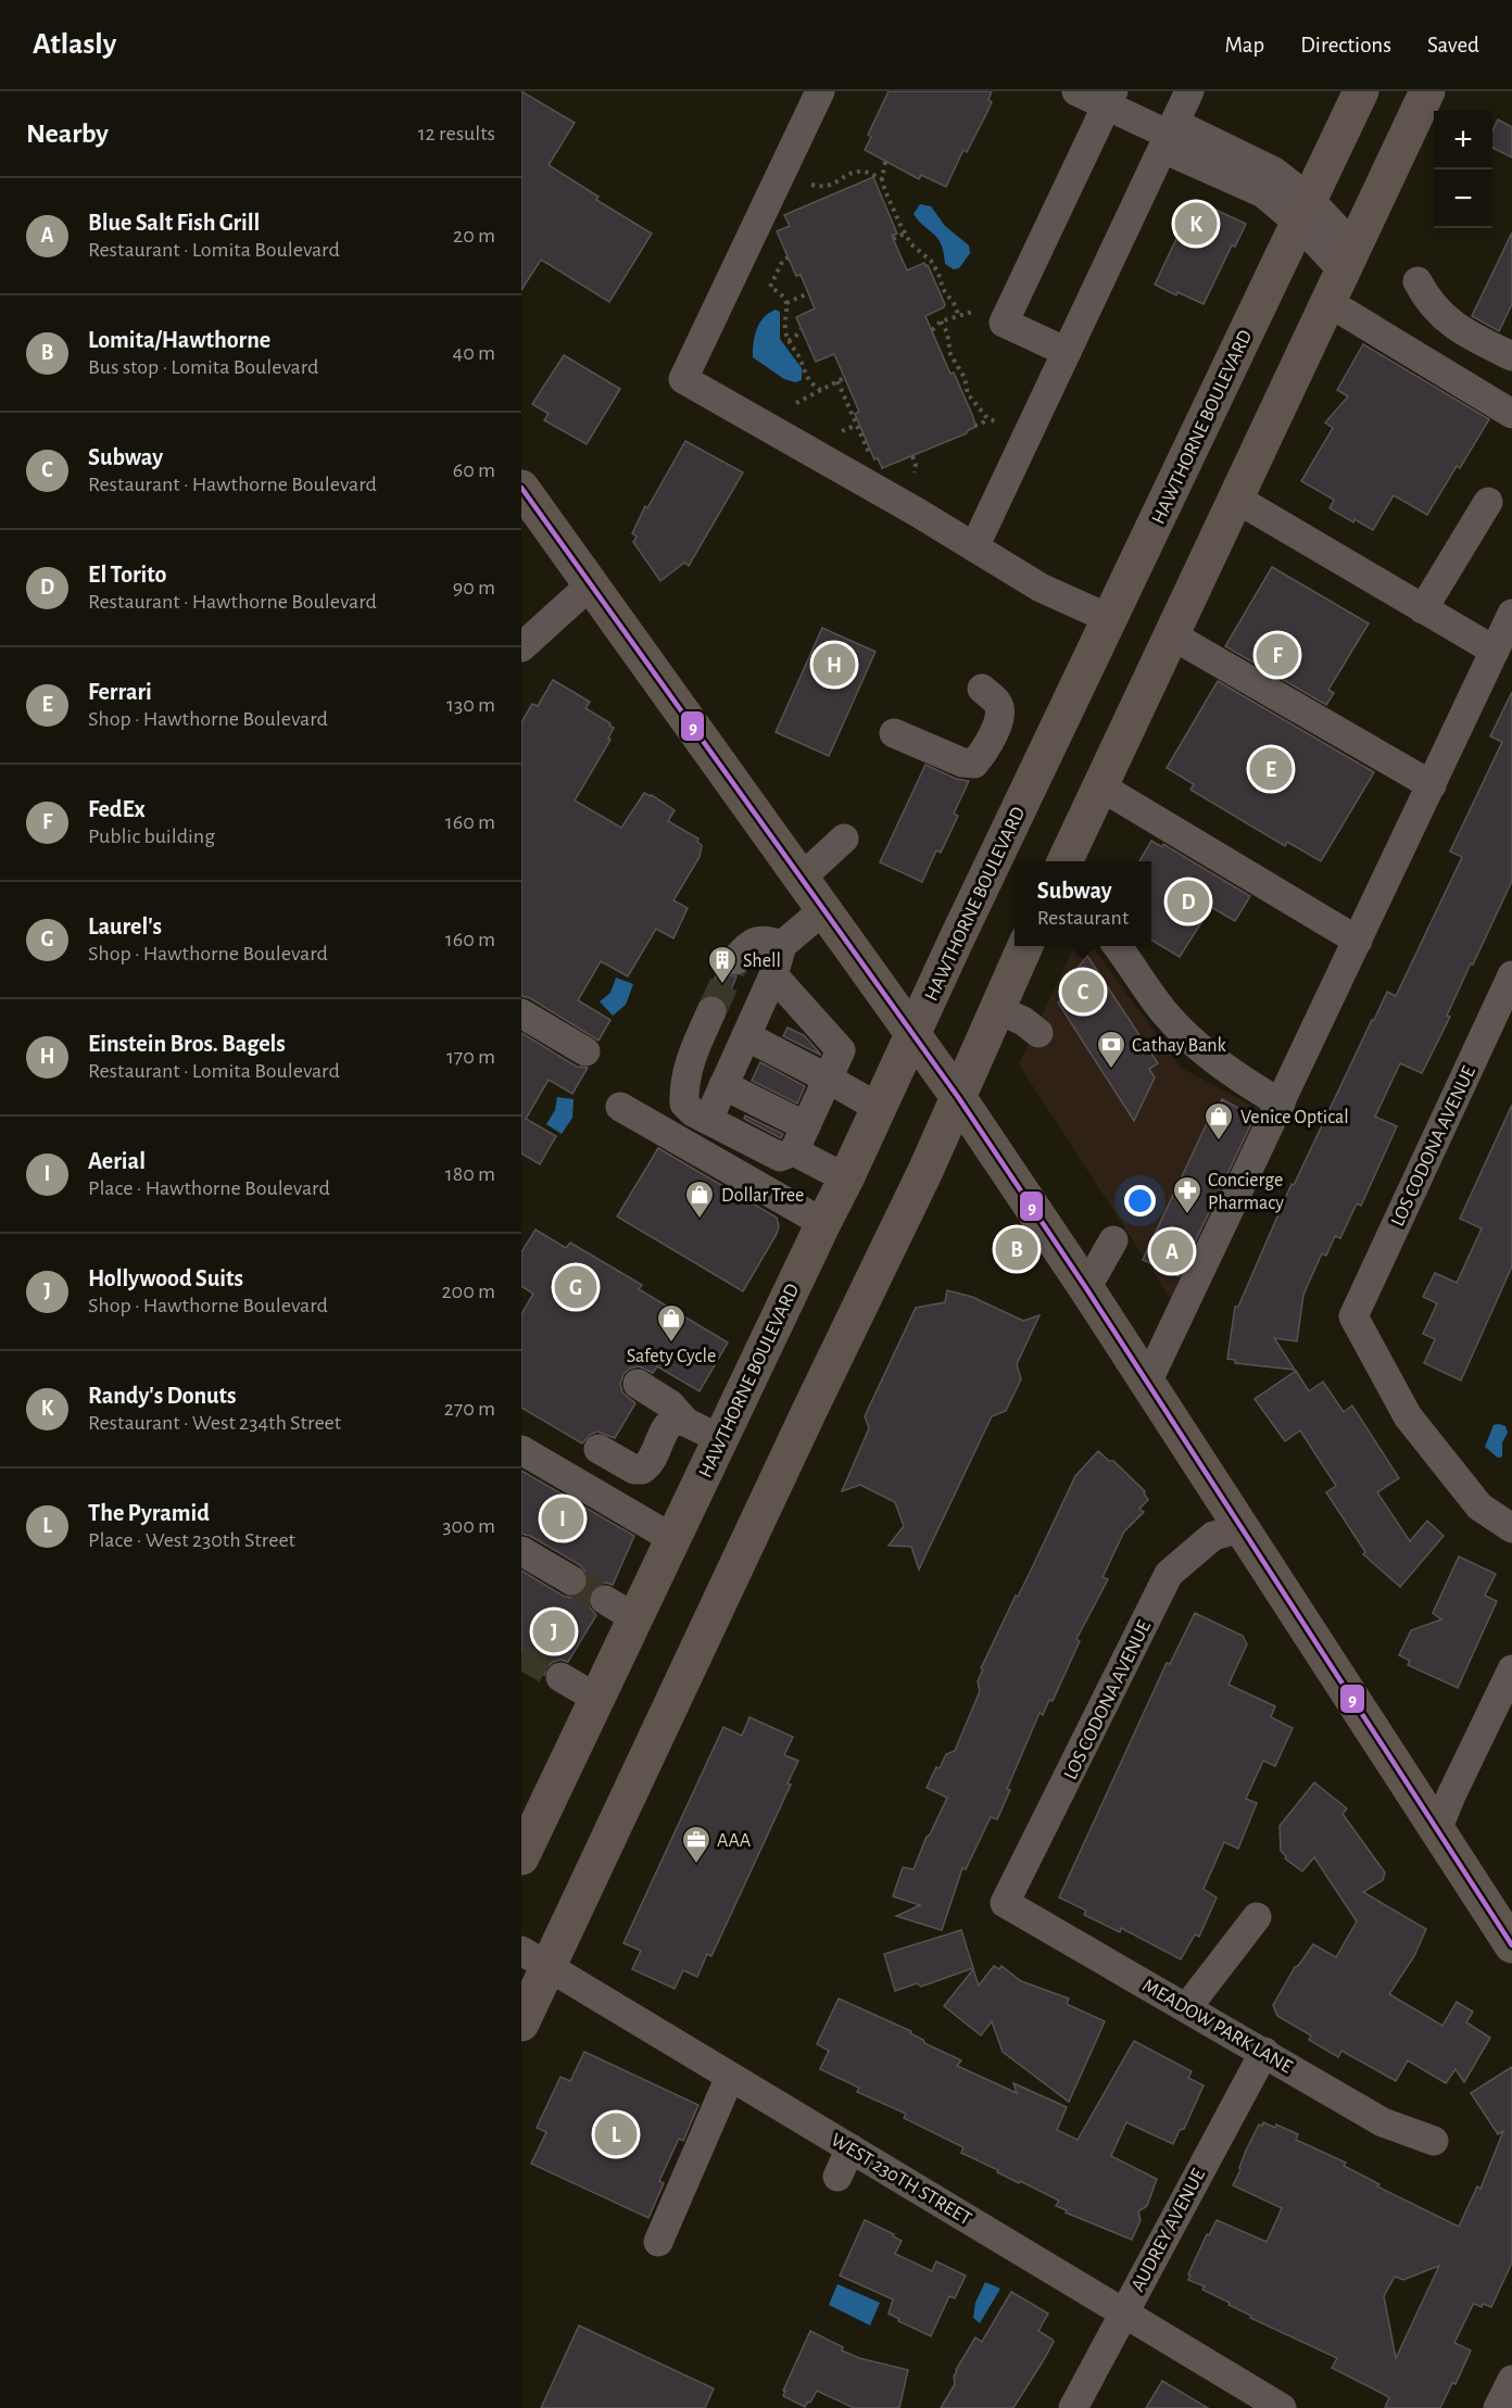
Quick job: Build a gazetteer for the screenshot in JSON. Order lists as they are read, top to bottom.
{
  "streets": {
    "main road": ["HAWTHORNE BOULEVARD"],
    "street": [
      "LOS CODONA AVENUE",
      "MEADOW PARK LANE",
      "WEST 230TH STREET",
      "AUDREY AVENUE"
    ]
  },
  "crossings": [
    ["LOS CODONA AVENUE", "MEADOW PARK LANE"],
    ["MEADOW PARK LANE", "AUDREY AVENUE"],
    ["WEST 230TH STREET", "AUDREY AVENUE"]
  ],
  "places": {
    "building": ["Shell"],
    "bank": ["Cathay Bank"],
    "shop": ["Venice Optical", "Dollar Tree", "Safety Cycle"],
    "pharmacy": ["Concierge Pharmacy"],
    "office": ["AAA"]
  },
  "lines": ["transit line 9"],
  "page": {
    "header": "Atlasly",
    "nav": ["Map", "Directions", "Saved"],
    "heading": ["Nearby", "12 results"],
    "map_buttons": ["+", "−"],
    "list": [
      {
        "mark": "A",
        "name": "Blue Salt Fish Grill",
        "note": "Restaurant · Lomita Boulevard",
        "value": "20 m"
      },
      {
        "mark": "B",
        "name": "Lomita/Hawthorne",
        "note": "Bus stop · Lomita Boulevard",
        "value": "40 m"
      },
      {
        "mark": "C",
        "name": "Subway",
        "note": "Restaurant · Hawthorne Boulevard",
        "value": "60 m"
      },
      {
        "mark": "D",
        "name": "El Torito",
        "note": "Restaurant · Hawthorne Boulevard",
        "value": "90 m"
      },
      {
        "mark": "E",
        "name": "Ferrari",
        "note": "Shop · Hawthorne Boulevard",
        "value": "130 m"
      },
      {
        "mark": "F",
        "name": "FedEx",
        "note": "Public building",
        "value": "160 m"
      },
      {
        "mark": "G",
        "name": "Laurel's",
        "note": "Shop · Hawthorne Boulevard",
        "value": "160 m"
      },
      {
        "mark": "H",
        "name": "Einstein Bros. Bagels",
        "note": "Restaurant · Lomita Boulevard",
        "value": "170 m"
      },
      {
        "mark": "I",
        "name": "Aerial",
        "note": "Place · Hawthorne Boulevard",
        "value": "180 m"
      },
      {
        "mark": "J",
        "name": "Hollywood Suits",
        "note": "Shop · Hawthorne Boulevard",
        "value": "200 m"
      },
      {
        "mark": "K",
        "name": "Randy's Donuts",
        "note": "Restaurant · West 234th Street",
        "value": "270 m"
      },
      {
        "mark": "L",
        "name": "The Pyramid",
        "note": "Place · West 230th Street",
        "value": "300 m"
      }
    ],
    "pins": [
      "K",
      "F",
      "H",
      "E",
      "D",
      "C",
      "B",
      "A",
      "G",
      "I",
      "J",
      "L"
    ],
    "popup": ["Subway", "Restaurant"]
  }
}
